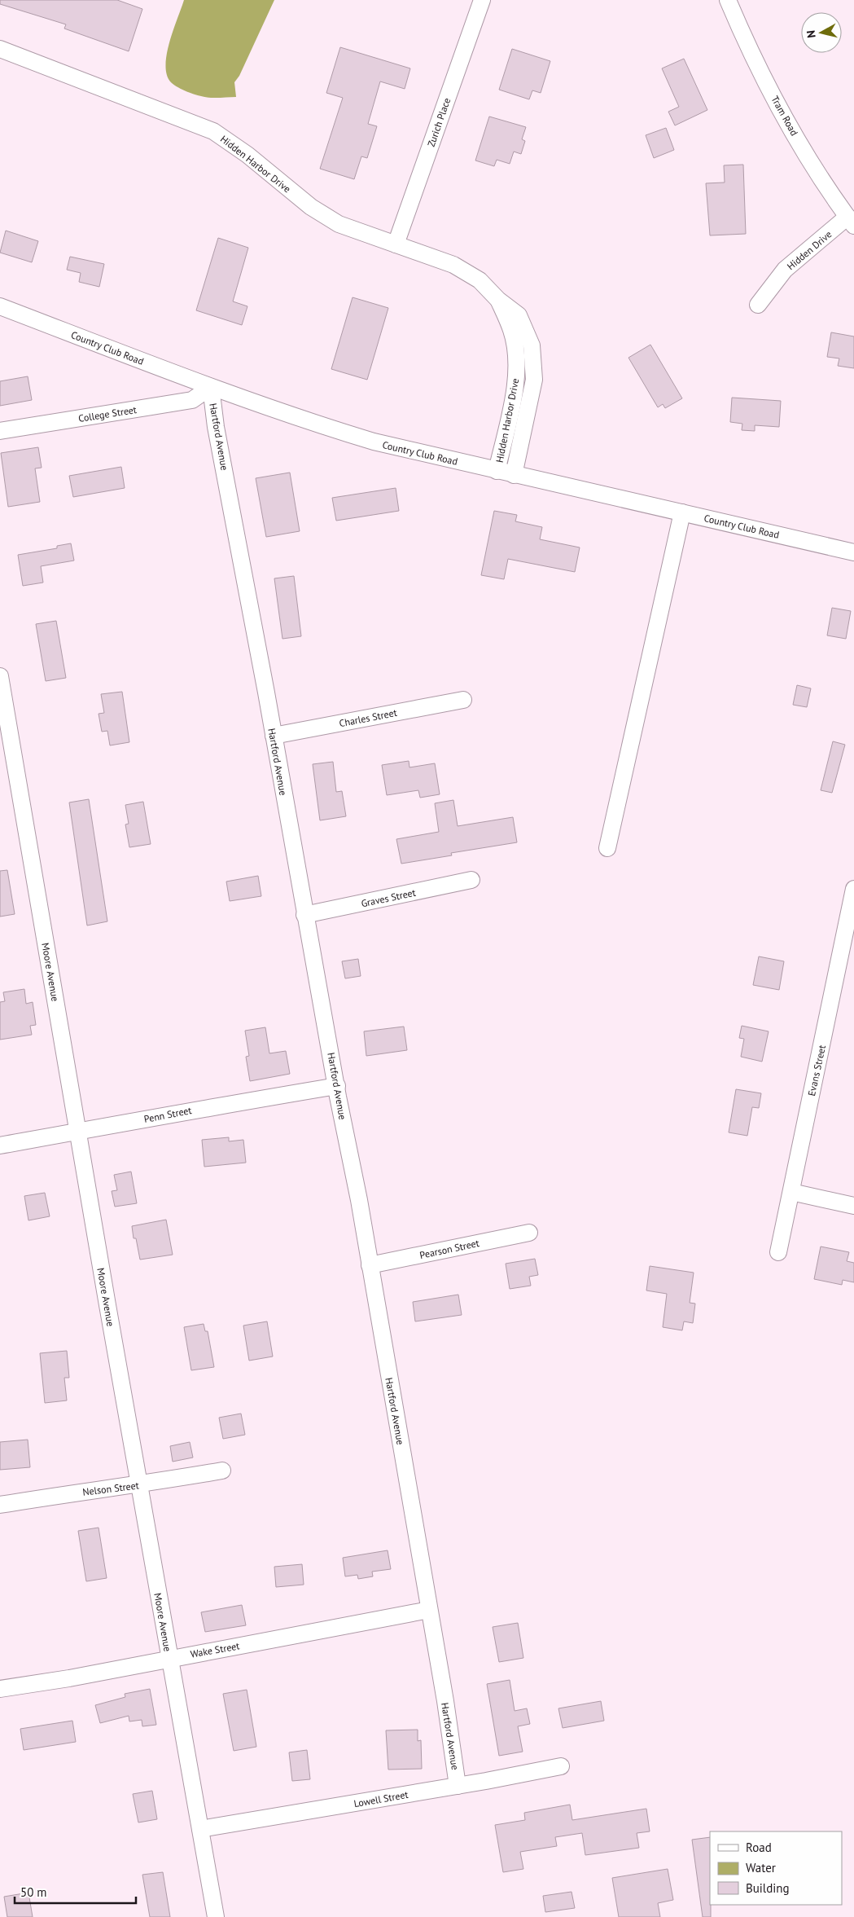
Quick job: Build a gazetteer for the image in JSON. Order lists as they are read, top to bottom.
{
  "streets": {
    "street": [
      "Tram Road",
      "Zurich Place",
      "Hidden Harbor Drive",
      "Hidden Drive",
      "Country Club Road",
      "College Street",
      "Hartford Avenue",
      "Charles Street",
      "Graves Street",
      "Moore Avenue",
      "Evans Street",
      "Penn Street",
      "Pearson Street",
      "Nelson Street",
      "Wake Street",
      "Lowell Street"
    ]
  },
  "crossings": [
    ["Tram Road", "Hidden Drive"],
    ["Zurich Place", "Hidden Harbor Drive"],
    ["Hidden Harbor Drive", "Country Club Road"],
    ["Country Club Road", "College Street"],
    ["Country Club Road", "Hartford Avenue"],
    ["College Street", "Hartford Avenue"],
    ["Hartford Avenue", "Charles Street"],
    ["Hartford Avenue", "Graves Street"],
    ["Hartford Avenue", "Penn Street"],
    ["Hartford Avenue", "Pearson Street"],
    ["Hartford Avenue", "Wake Street"],
    ["Hartford Avenue", "Lowell Street"],
    ["Moore Avenue", "Penn Street"],
    ["Moore Avenue", "Nelson Street"],
    ["Moore Avenue", "Wake Street"],
    ["Moore Avenue", "Lowell Street"]
  ],
  "legend": ["Road", "Water", "Building"],
  "scale_bar": "50 m",
  "north": "left"
}
